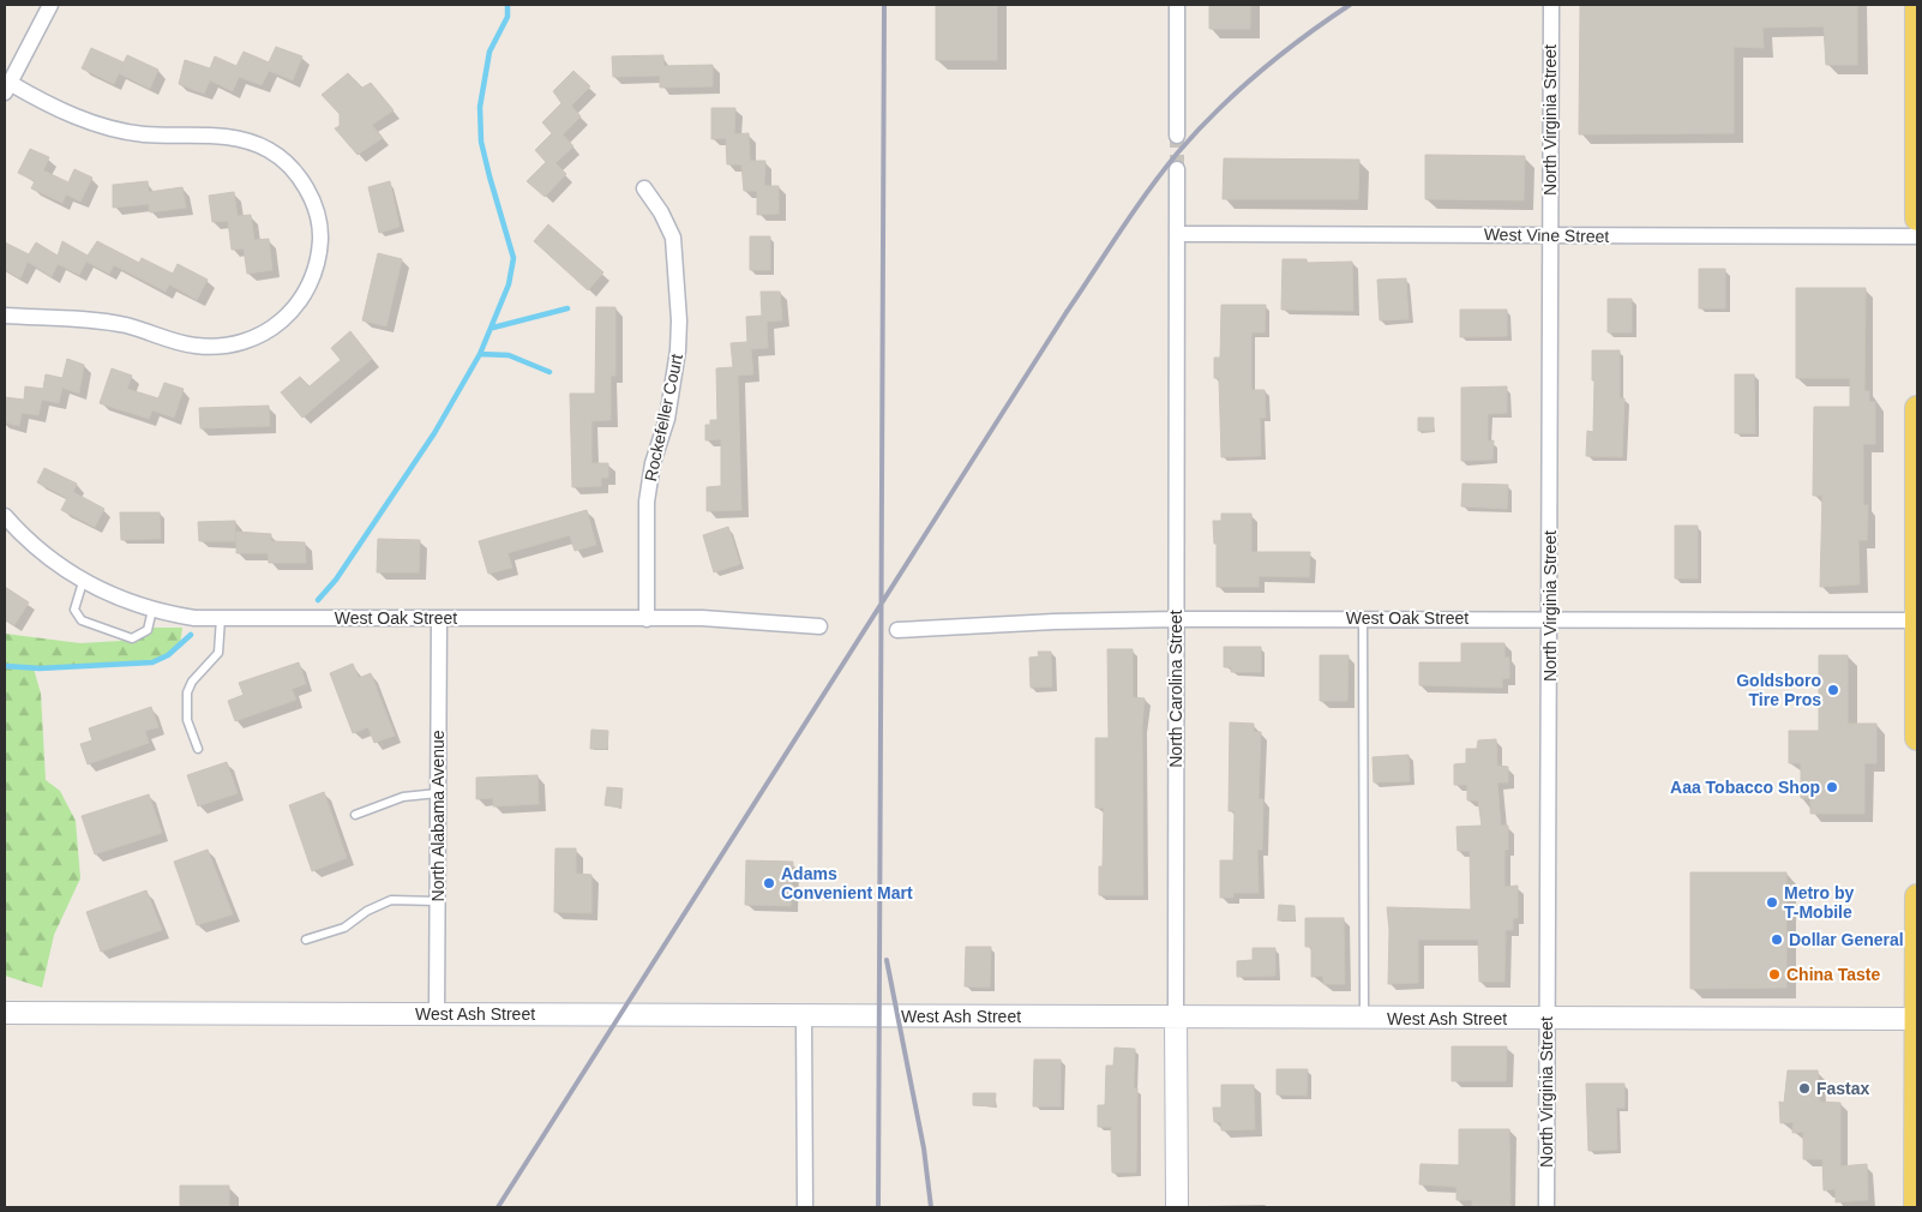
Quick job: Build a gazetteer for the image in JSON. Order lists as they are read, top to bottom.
{
  "streets": {
    "main road": ["North Carolina Street", "West Ash Street"],
    "street": [
      "North Virginia Street",
      "West Vine Street",
      "Rockefeller Court",
      "West Oak Street",
      "North Alabama Avenue"
    ]
  },
  "crossings": [
    ["North Virginia Street", "West Vine Street"],
    ["North Virginia Street", "West Oak Street"],
    ["North Virginia Street", "West Ash Street"],
    ["West Vine Street", "North Carolina Street"],
    ["Rockefeller Court", "West Oak Street"],
    ["West Oak Street", "North Carolina Street"],
    ["West Oak Street", "North Alabama Avenue"],
    ["North Carolina Street", "West Ash Street"],
    ["North Alabama Avenue", "West Ash Street"]
  ],
  "places": [
    "Goldsboro Tire Pros",
    "Aaa Tobacco Shop",
    "Adams Convenient Mart",
    "Metro by T-Mobile",
    "Dollar General",
    "China Taste",
    "Fastax"
  ]
}
